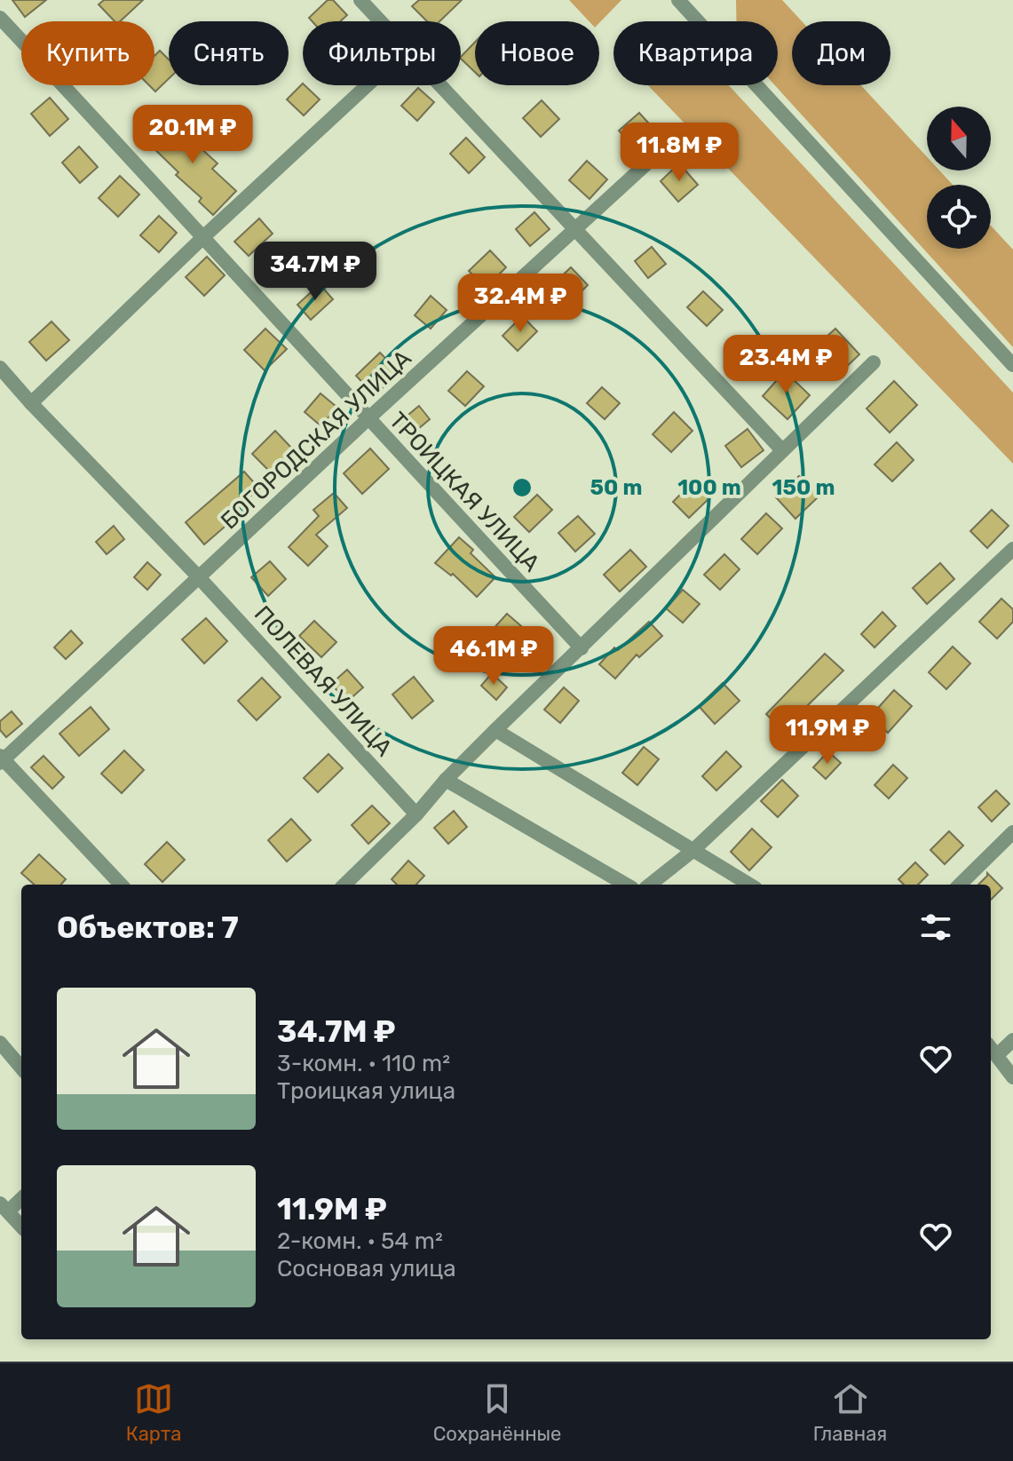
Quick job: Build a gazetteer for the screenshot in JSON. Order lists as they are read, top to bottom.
{
  "streets": {
    "street": ["БОГОРОДСКАЯ УЛИЦА", "ТРОИЦКАЯ УЛИЦА", "ПОЛЕВАЯ УЛИЦА"]
  },
  "crossings": [
    ["БОГОРОДСКАЯ УЛИЦА", "ТРОИЦКАЯ УЛИЦА"],
    ["БОГОРОДСКАЯ УЛИЦА", "ПОЛЕВАЯ УЛИЦА"]
  ],
  "north": "top",
  "page": {
    "chip": [
      "Купить",
      "Снять",
      "Фильтры",
      "Новое",
      "Квартира",
      "Дом"
    ],
    "price": [
      "20.1M ₽",
      "11.8M ₽",
      "34.7M ₽",
      "32.4M ₽",
      "23.4M ₽",
      "46.1M ₽",
      "11.9M ₽"
    ],
    "heading": "Объектов: 7",
    "list": [
      {
        "name": "34.7M ₽",
        "note": "3-комн. · 110 m² · Троицкая улица"
      },
      {
        "name": "11.9M ₽",
        "note": "2-комн. · 54 m² · Сосновая улица"
      }
    ],
    "tabs": ["Карта", "Сохранённые", "Главная"]
  },
  "rings": ["50 m", "100 m", "150 m"]
}
